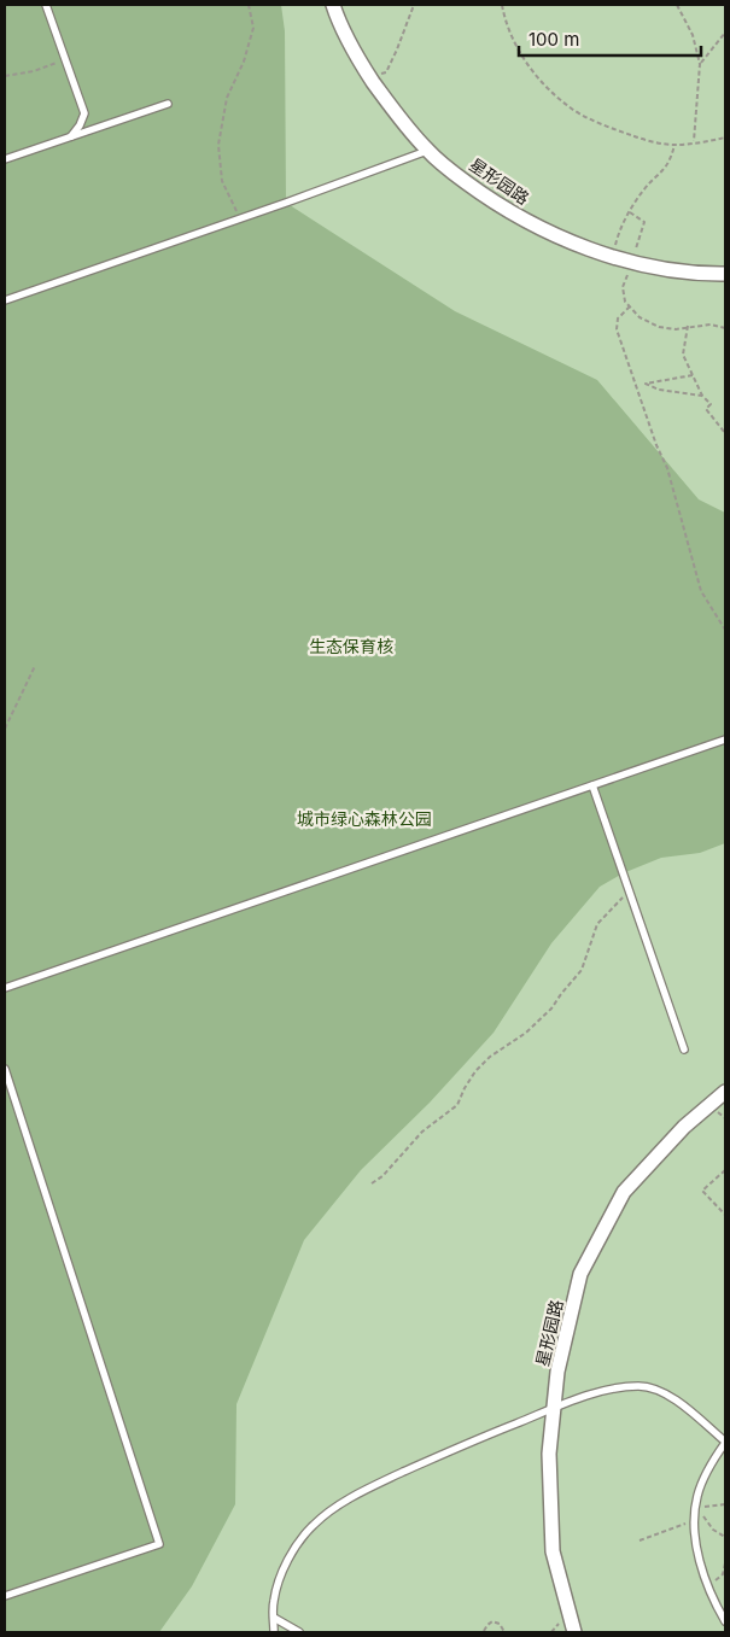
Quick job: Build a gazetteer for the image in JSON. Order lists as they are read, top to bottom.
{
  "streets": {
    "street": ["星形园路"]
  },
  "parks": ["生态保育核", "城市绿心森林公园"],
  "scale_bar": "100 m"
}
